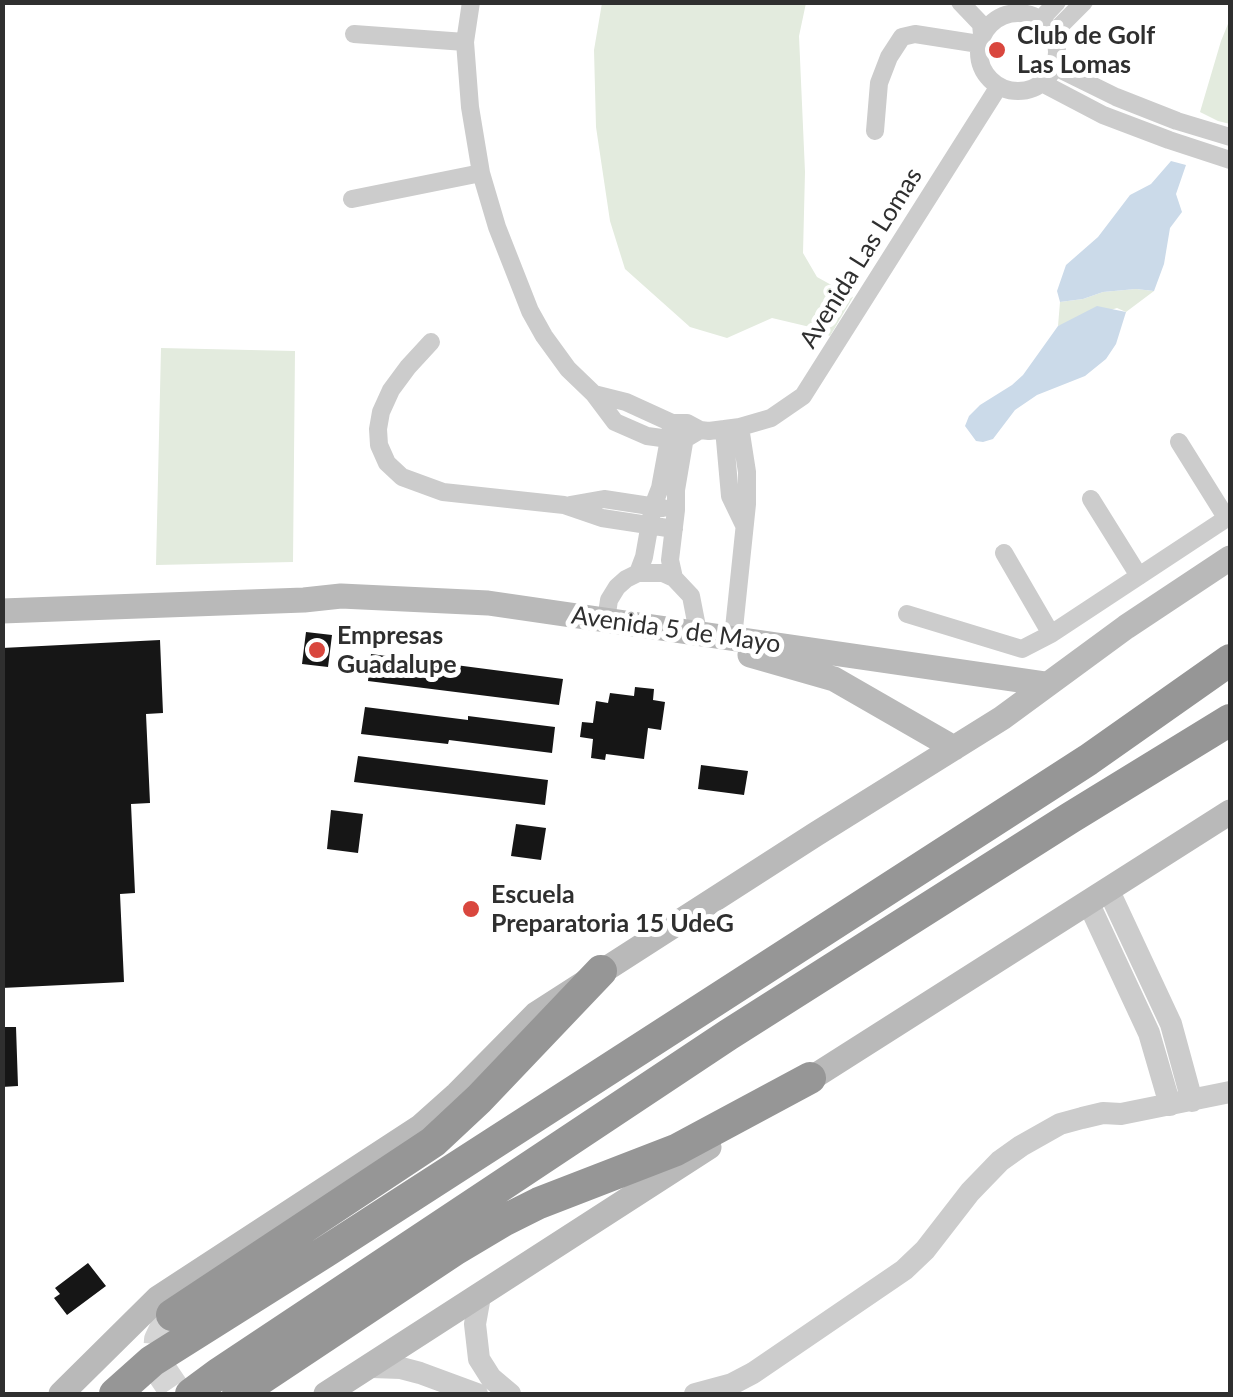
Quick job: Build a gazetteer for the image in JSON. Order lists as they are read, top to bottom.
{
  "streets": {
    "main road": ["Avenida 5 de Mayo"],
    "street": ["Avenida Las Lomas"]
  },
  "places": ["Club de Golf Las Lomas", "Empresas Guadalupe", "Escuela Preparatoria 15 UdeG"]
}
